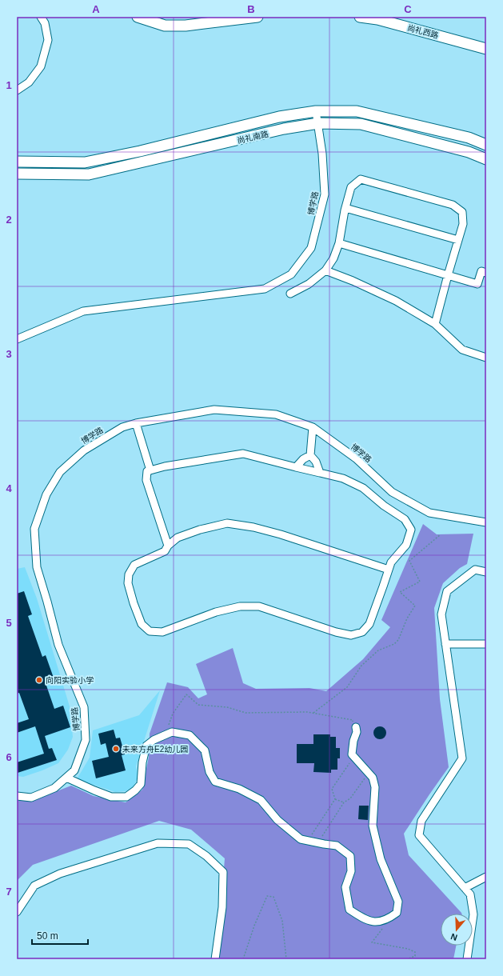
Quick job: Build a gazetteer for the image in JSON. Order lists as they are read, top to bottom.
{
  "streets": {
    "main road": ["尚礼西路", "尚礼南路"],
    "street": ["博学路"]
  },
  "crossings": [
    ["尚礼南路", "博学路"]
  ],
  "places": ["向阳实验小学", "未来方舟E2幼儿园"],
  "scale_bar": "50 m",
  "north": "bottom",
  "grid": {
    "columns": ["A", "B", "C"],
    "rows": [
      "1",
      "2",
      "3",
      "4",
      "5",
      "6",
      "7"
    ]
  }
}
